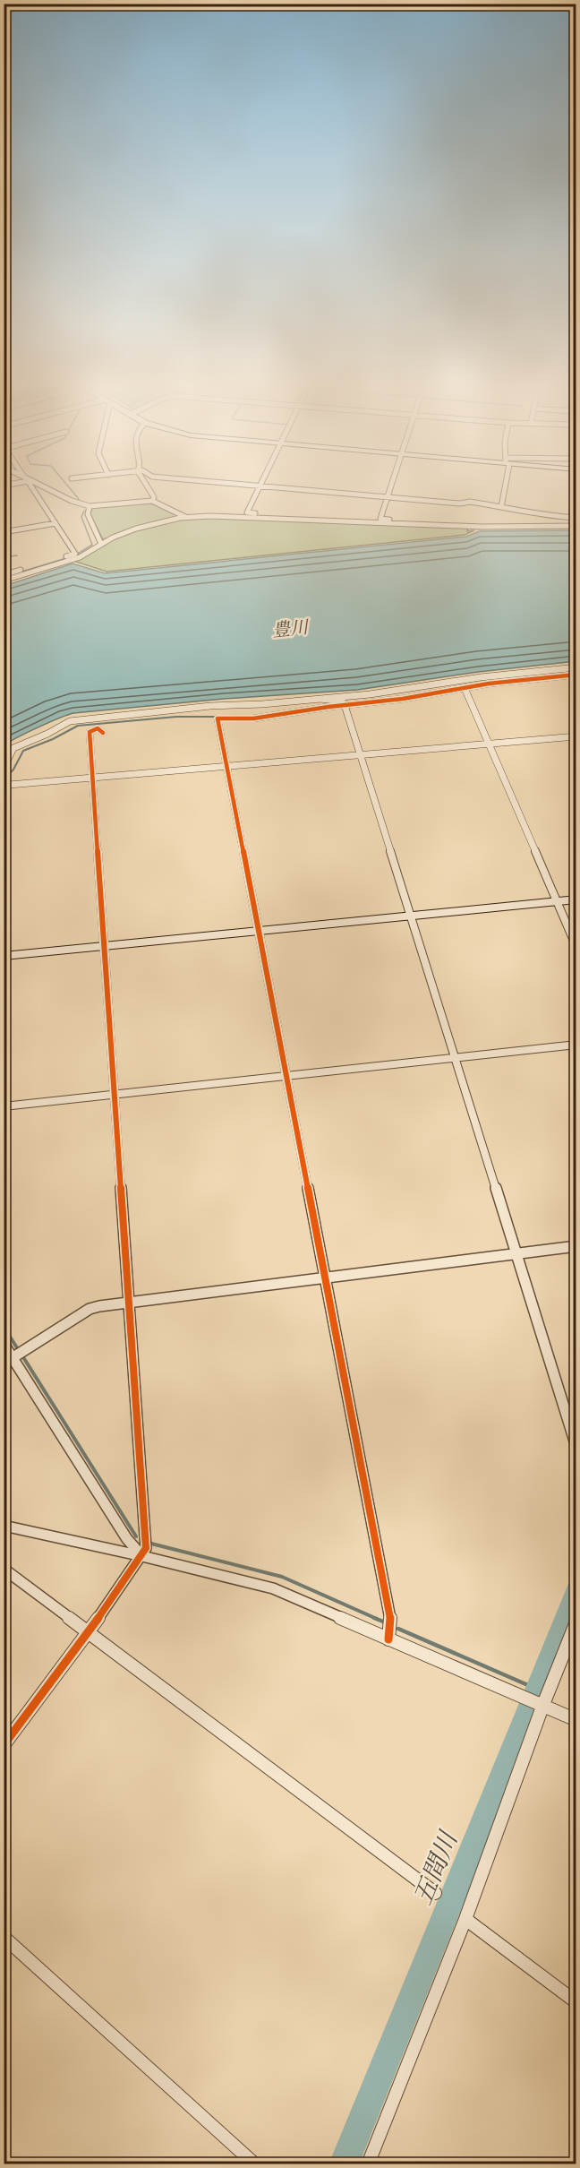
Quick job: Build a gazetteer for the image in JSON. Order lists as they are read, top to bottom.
{
  "water": ["豊川", "五間川"]
}
